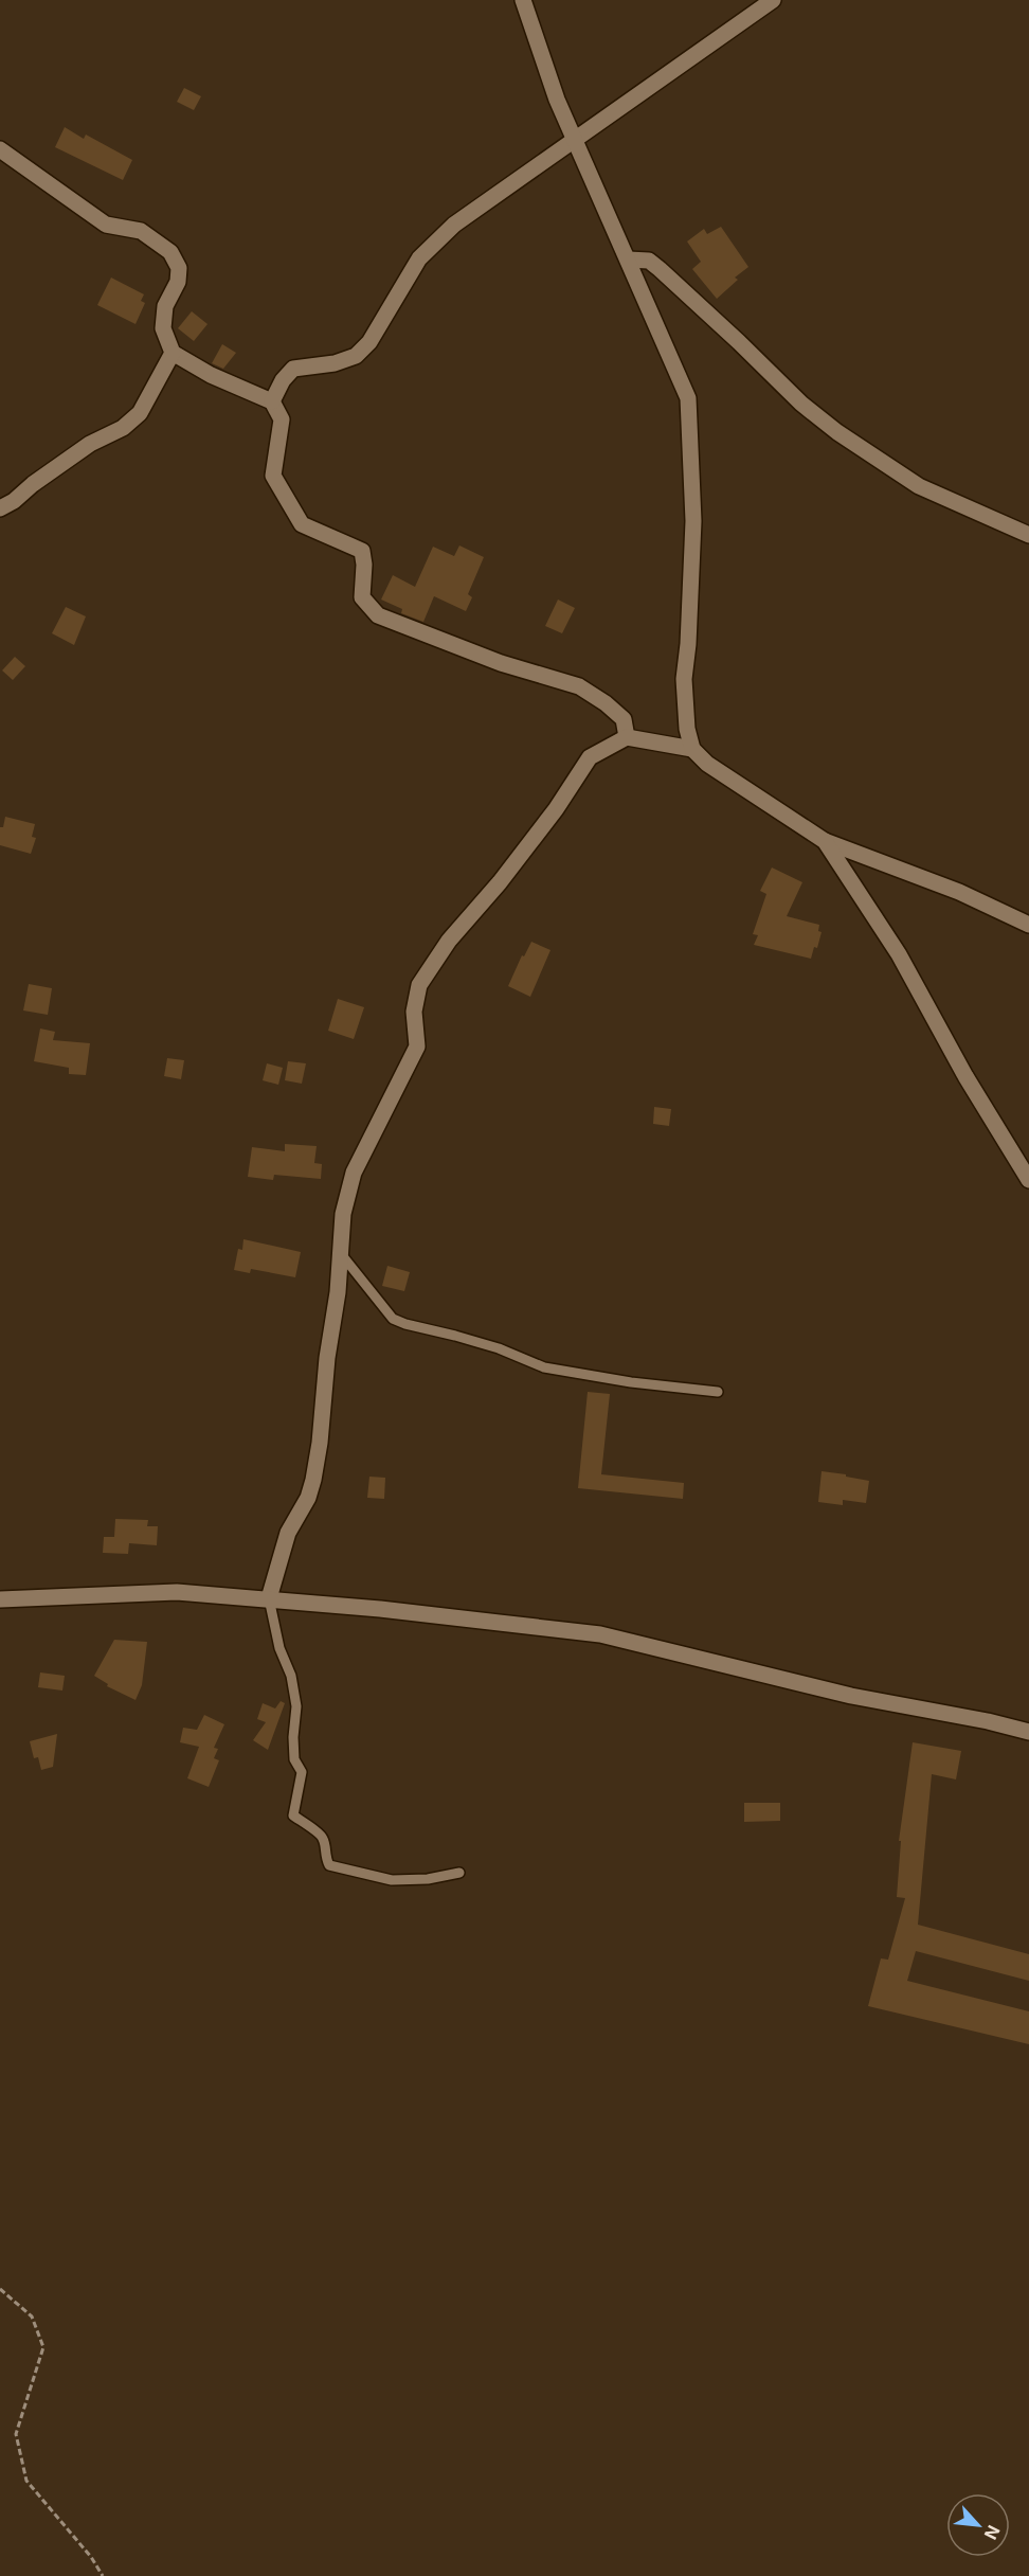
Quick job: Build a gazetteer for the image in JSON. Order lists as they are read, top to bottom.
{
  "north": "bottom right"
}
